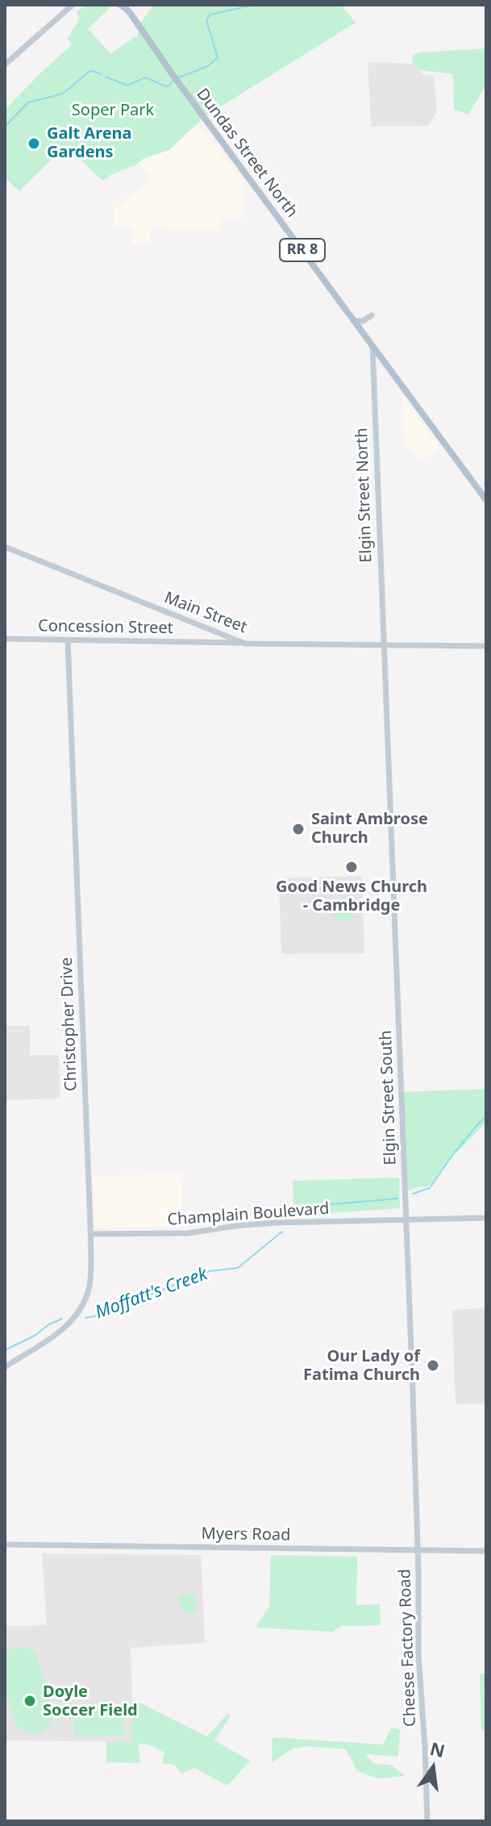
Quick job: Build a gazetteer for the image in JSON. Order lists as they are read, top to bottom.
{
  "streets": {
    "main road": ["Dundas Street North", "RR 8"],
    "street": [
      "Elgin Street North",
      "Main Street",
      "Concession Street",
      "Christopher Drive",
      "Elgin Street South",
      "Champlain Boulevard",
      "Myers Road",
      "Cheese Factory Road"
    ]
  },
  "crossings": [
    ["Dundas Street North", "Elgin Street North"],
    ["Elgin Street North", "Main Street"],
    ["Elgin Street North", "Elgin Street South"],
    ["Main Street", "Concession Street"],
    ["Main Street", "Elgin Street South"],
    ["Concession Street", "Christopher Drive"],
    ["Christopher Drive", "Champlain Boulevard"],
    ["Elgin Street South", "Champlain Boulevard"],
    ["Elgin Street South", "Myers Road"],
    ["Elgin Street South", "Cheese Factory Road"],
    ["Myers Road", "Cheese Factory Road"]
  ],
  "water": ["Moffatt's Creek"],
  "parks": ["Soper Park"],
  "places": [
    "Galt Arena Gardens",
    "Saint Ambrose Church",
    "Good News Church - Cambridge",
    "Our Lady of Fatima Church",
    "Doyle Soccer Field"
  ],
  "north": "top"
}
